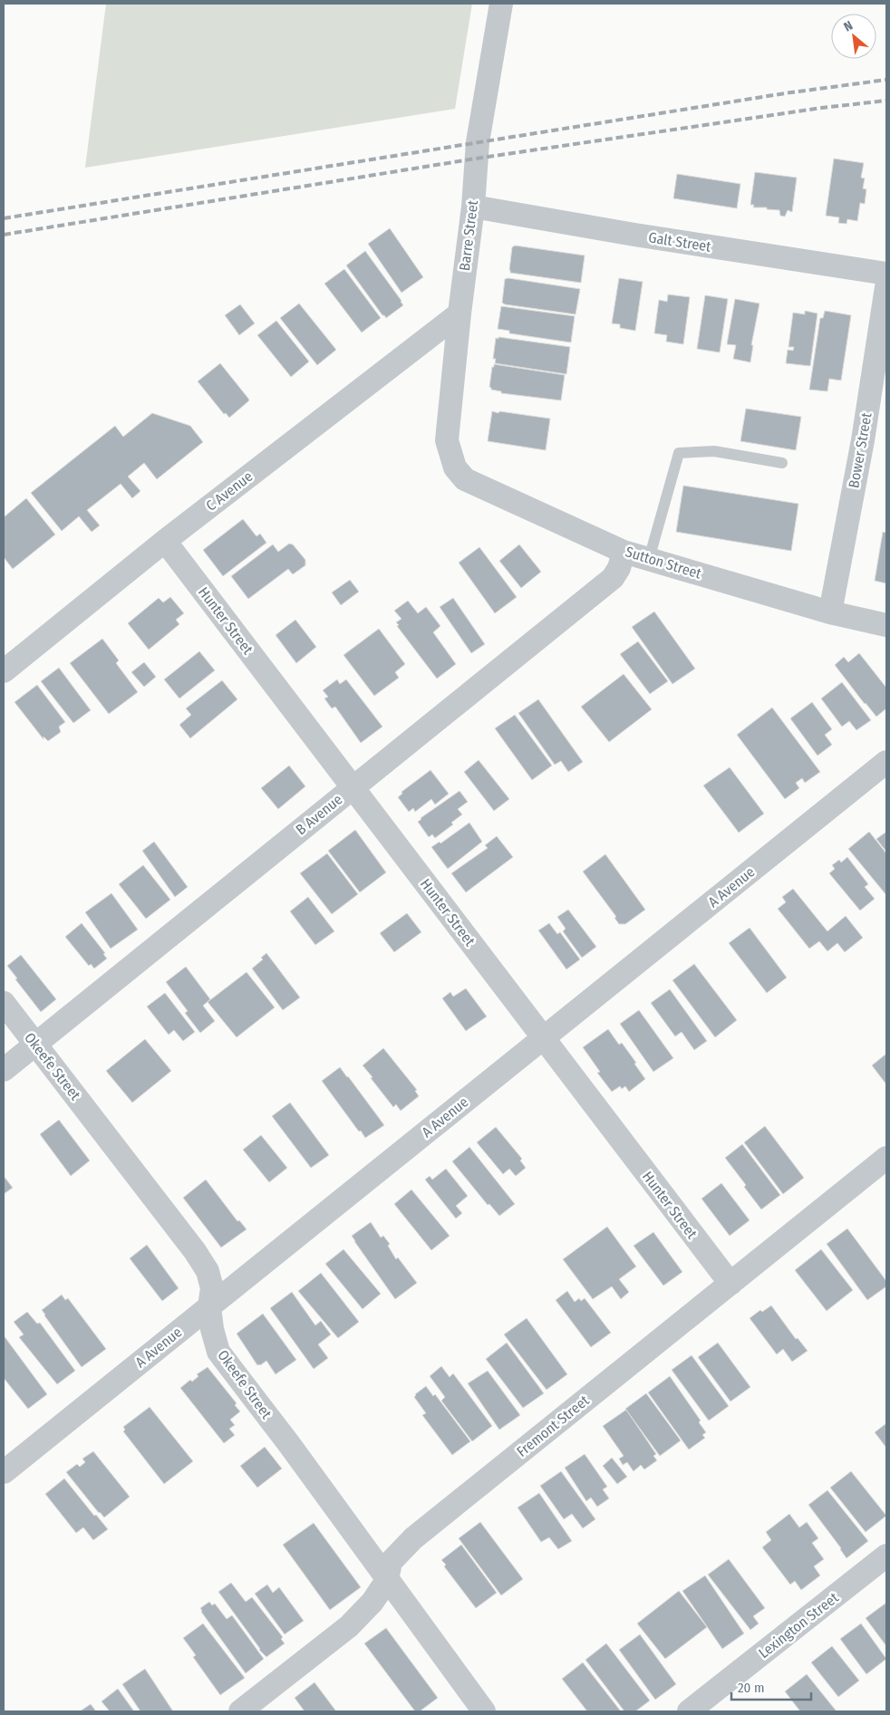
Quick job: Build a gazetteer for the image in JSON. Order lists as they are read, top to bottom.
{
  "streets": {
    "street": [
      "Barre Street",
      "Galt Street",
      "Bower Street",
      "C Avenue",
      "Sutton Street",
      "Hunter Street",
      "B Avenue",
      "A Avenue",
      "Okeefe Street",
      "Fremont Street",
      "Lexington Street"
    ]
  },
  "crossings": [
    ["Barre Street", "Galt Street"],
    ["Barre Street", "C Avenue"],
    ["Barre Street", "Sutton Street"],
    ["Bower Street", "Sutton Street"],
    ["C Avenue", "Hunter Street"],
    ["Sutton Street", "B Avenue"],
    ["Hunter Street", "B Avenue"],
    ["Hunter Street", "A Avenue"],
    ["Hunter Street", "Fremont Street"],
    ["B Avenue", "Okeefe Street"],
    ["A Avenue", "Okeefe Street"],
    ["Okeefe Street", "Fremont Street"]
  ],
  "scale_bar": "20 m",
  "north": "top left"
}
